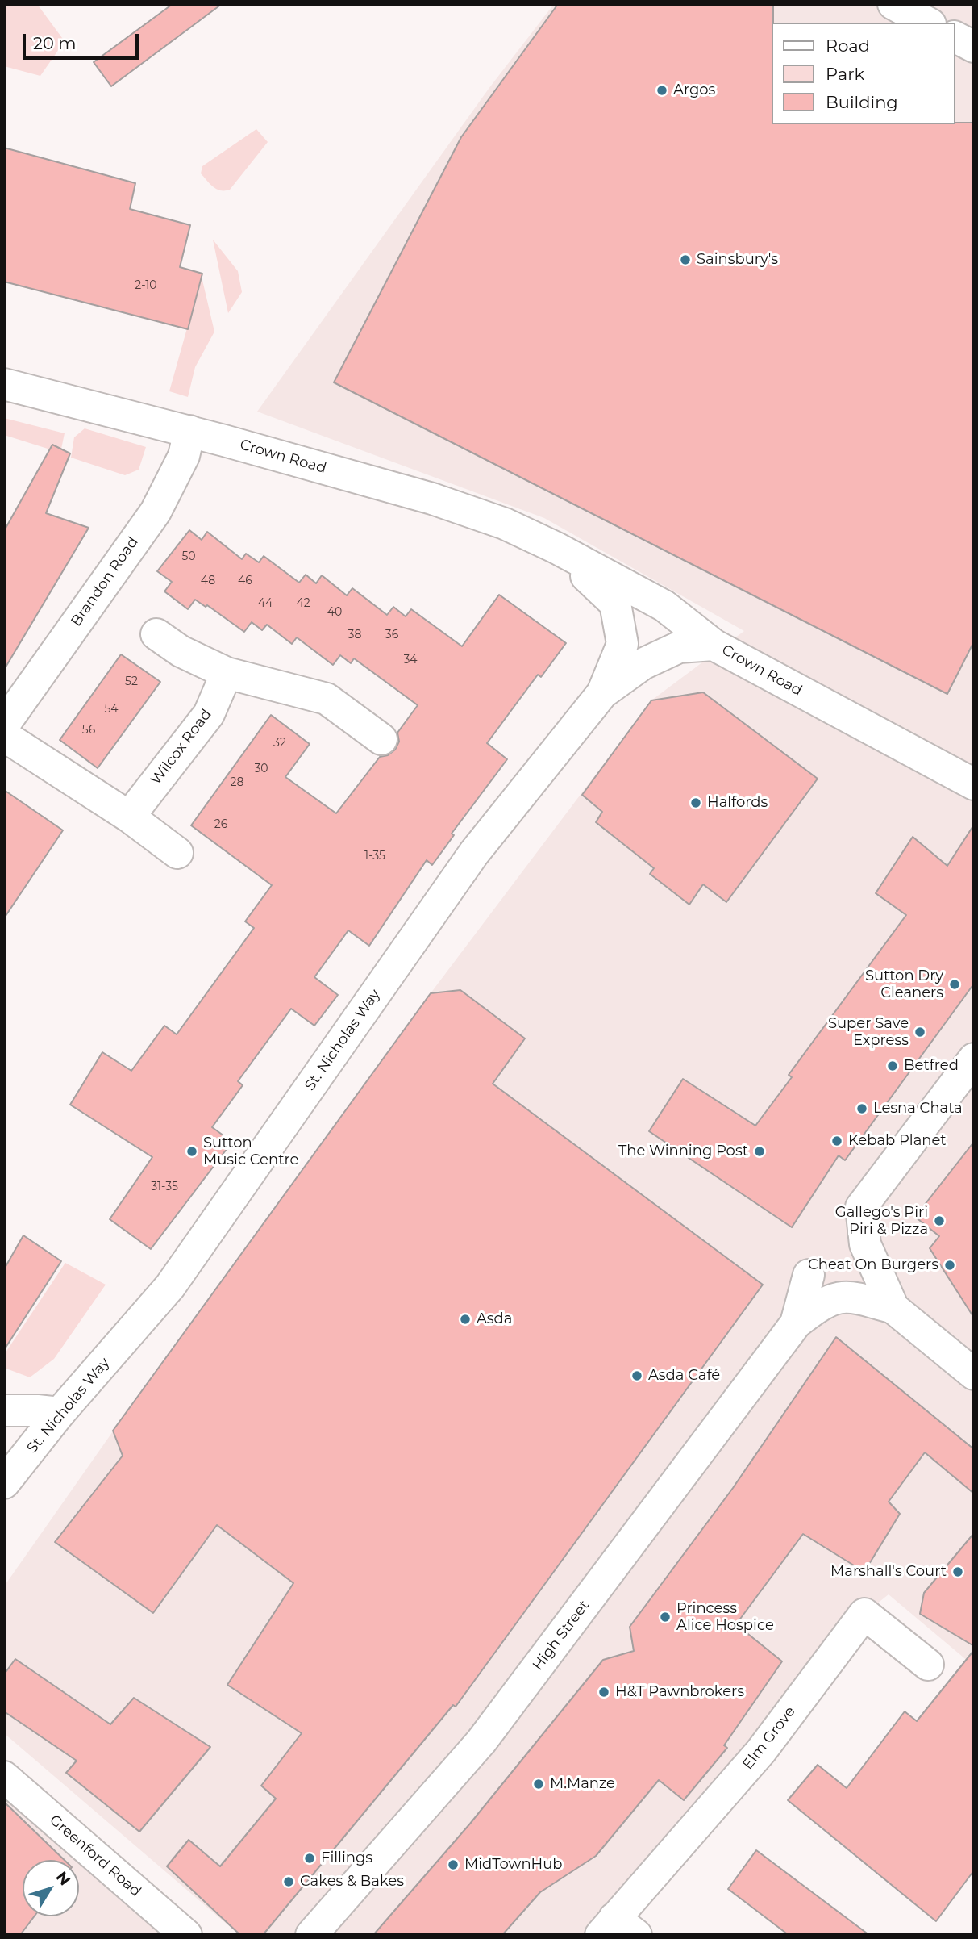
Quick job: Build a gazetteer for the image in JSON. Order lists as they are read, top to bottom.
{
  "streets": {
    "street": [
      "Crown Road",
      "Brandon Road",
      "Wilcox Road",
      "St. Nicholas Way",
      "High Street",
      "Elm Grove",
      "Greenford Road"
    ]
  },
  "crossings": [
    ["Crown Road", "Brandon Road"],
    ["Crown Road", "St. Nicholas Way"]
  ],
  "places": [
    "Argos",
    "Sainsbury's",
    "Halfords",
    "Sutton Dry Cleaners",
    "Super Save Express",
    "Betfred",
    "Lesna Chata",
    "Kebab Planet",
    "Sutton Music Centre",
    "The Winning Post",
    "Gallego's Piri Piri & Pizza",
    "Cheat On Burgers",
    "Asda",
    "Asda Café",
    "Marshall's Court",
    "Princess Alice Hospice",
    "H&T Pawnbrokers",
    "M.Manze",
    "Fillings",
    "MidTownHub",
    "Cakes & Bakes"
  ],
  "house_numbers": [
    "2-10",
    "50",
    "48",
    "46",
    "44",
    "42",
    "40",
    "38",
    "36",
    "34",
    "52",
    "54",
    "56",
    "32",
    "30",
    "28",
    "26",
    "1-35",
    "31-35"
  ],
  "legend": ["Road", "Park", "Building"],
  "scale_bar": "20 m",
  "north": "top right"
}
